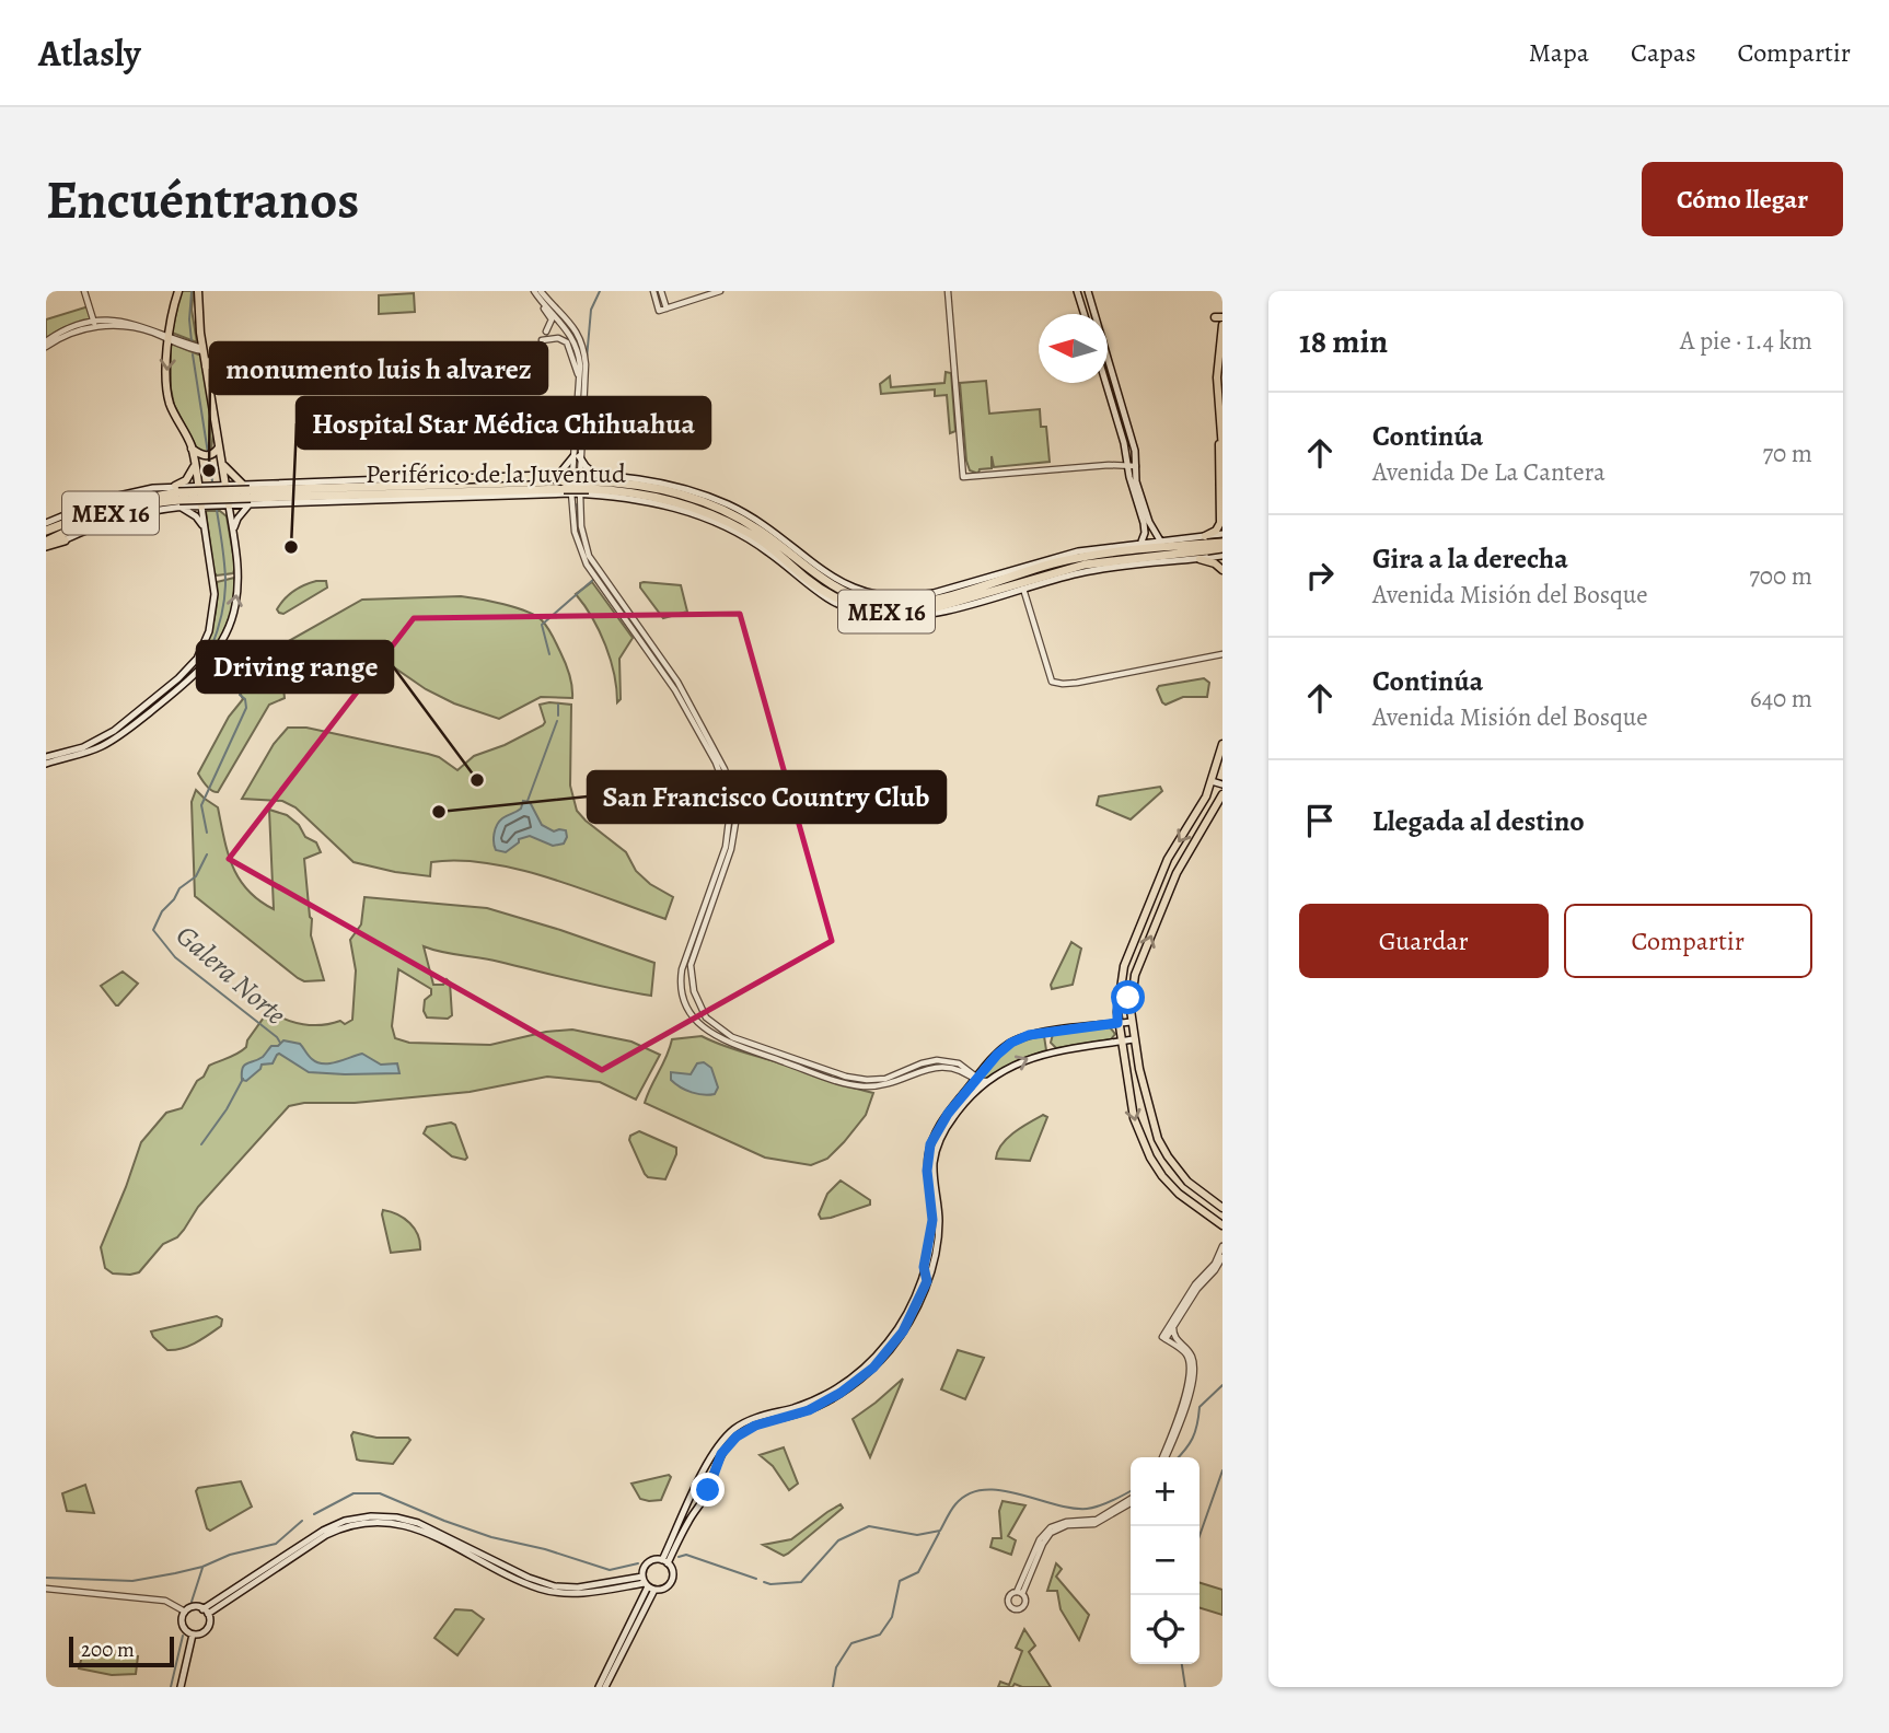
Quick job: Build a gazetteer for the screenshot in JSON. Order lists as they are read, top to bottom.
{
  "streets": {
    "highway": ["Periférico de la Juventud", "MEX 16"]
  },
  "crossings": [
    ["Periférico de la Juventud", "MEX 16"]
  ],
  "water": ["Galera Norte"],
  "places": [
    "monumento luis h alvarez",
    "Hospital Star Médica Chihuahua",
    "Driving range",
    "San Francisco Country Club"
  ],
  "scale_bar": "200 m",
  "north": "left",
  "page": {
    "header": "Atlasly",
    "nav": ["Mapa", "Capas", "Compartir"],
    "buttons": [
      "Cómo llegar",
      ["Guardar", "Compartir"]
    ],
    "title": "Encuéntranos",
    "heading": ["18 min", "A pie · 1.4 km"],
    "list": [
      ["Continúa", "Avenida De La Cantera", "70 m"],
      ["Gira a la derecha", "Avenida Misión del Bosque", "700 m"],
      ["Continúa", "Avenida Misión del Bosque", "640 m"],
      "Llegada al destino"
    ],
    "map_buttons": ["+", "−"],
    "scale": "200 m"
  }
}
